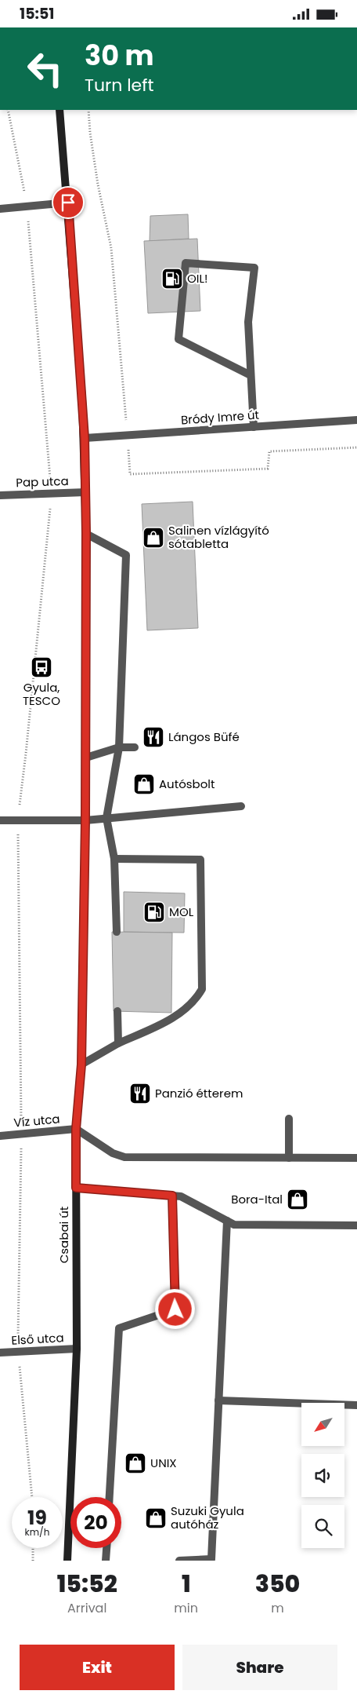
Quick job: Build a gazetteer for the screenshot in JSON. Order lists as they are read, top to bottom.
{
  "streets": {
    "street": [
      "Bródy Imre út",
      "Pap utca",
      "Víz utca",
      "Csabai út",
      "Első utca"
    ]
  },
  "crossings": [
    ["Bródy Imre út", "Csabai út"],
    ["Pap utca", "Csabai út"],
    ["Víz utca", "Csabai út"],
    ["Csabai út", "Első utca"]
  ],
  "places": {
    "fuel station": ["OIL!", "MOL"],
    "shop": [
      "Salinen vízlágyító sótabletta",
      "Autósbolt",
      "Bora-Ital",
      "UNIX",
      "Suzuki Gyula autóház"
    ],
    "bus stop": ["Gyula, TESCO"],
    "restaurant": ["Lángos Büfé", "Panzió étterem"]
  },
  "north": "bottom left",
  "page": {
    "status": "15:51",
    "turn": ["30 m", "Turn left"],
    "speed": "19 km/h",
    "limit": "20",
    "eta": [
      "15:52",
      "Arrival",
      "1",
      "min",
      "350",
      "m"
    ],
    "buttons": ["Exit", "Share"]
  }
}
